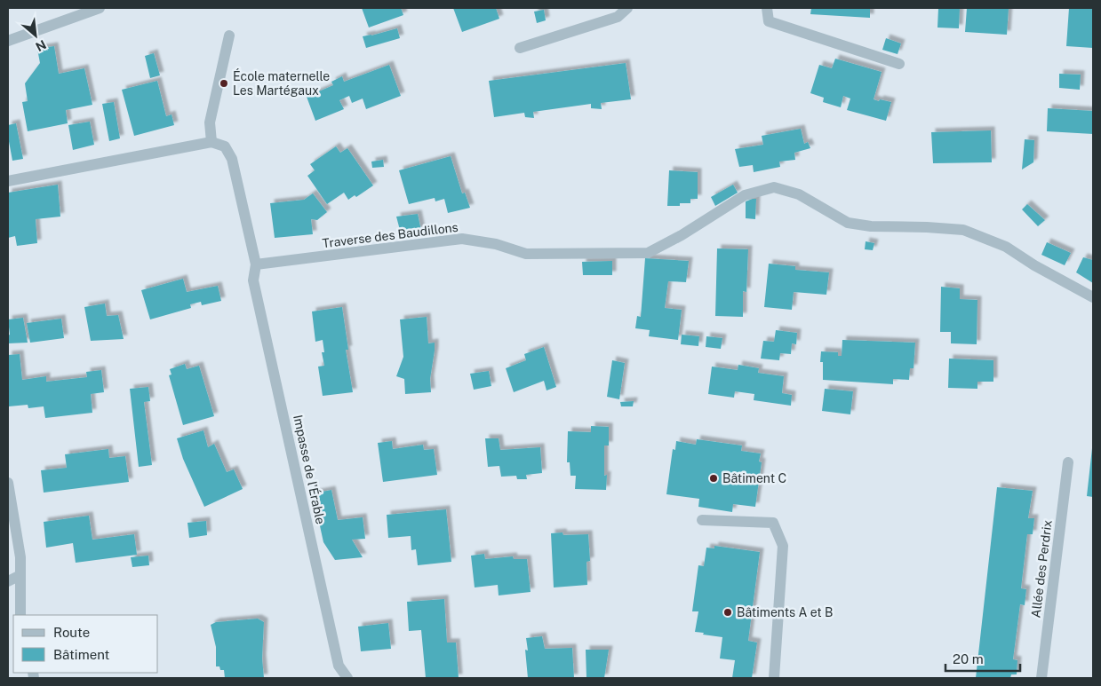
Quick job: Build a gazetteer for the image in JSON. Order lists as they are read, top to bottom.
{
  "streets": {
    "street": ["Traverse des Baudillons", "Impasse de l'Érable", "Allée des Perdrix"]
  },
  "crossings": [
    ["Traverse des Baudillons", "Impasse de l'Érable"]
  ],
  "places": ["École maternelle Les Martégaux", "Bâtiment C", "Bâtiments A et B"],
  "legend": ["Route", "Bâtiment"],
  "scale_bar": "20 m",
  "north": "bottom right"
}
